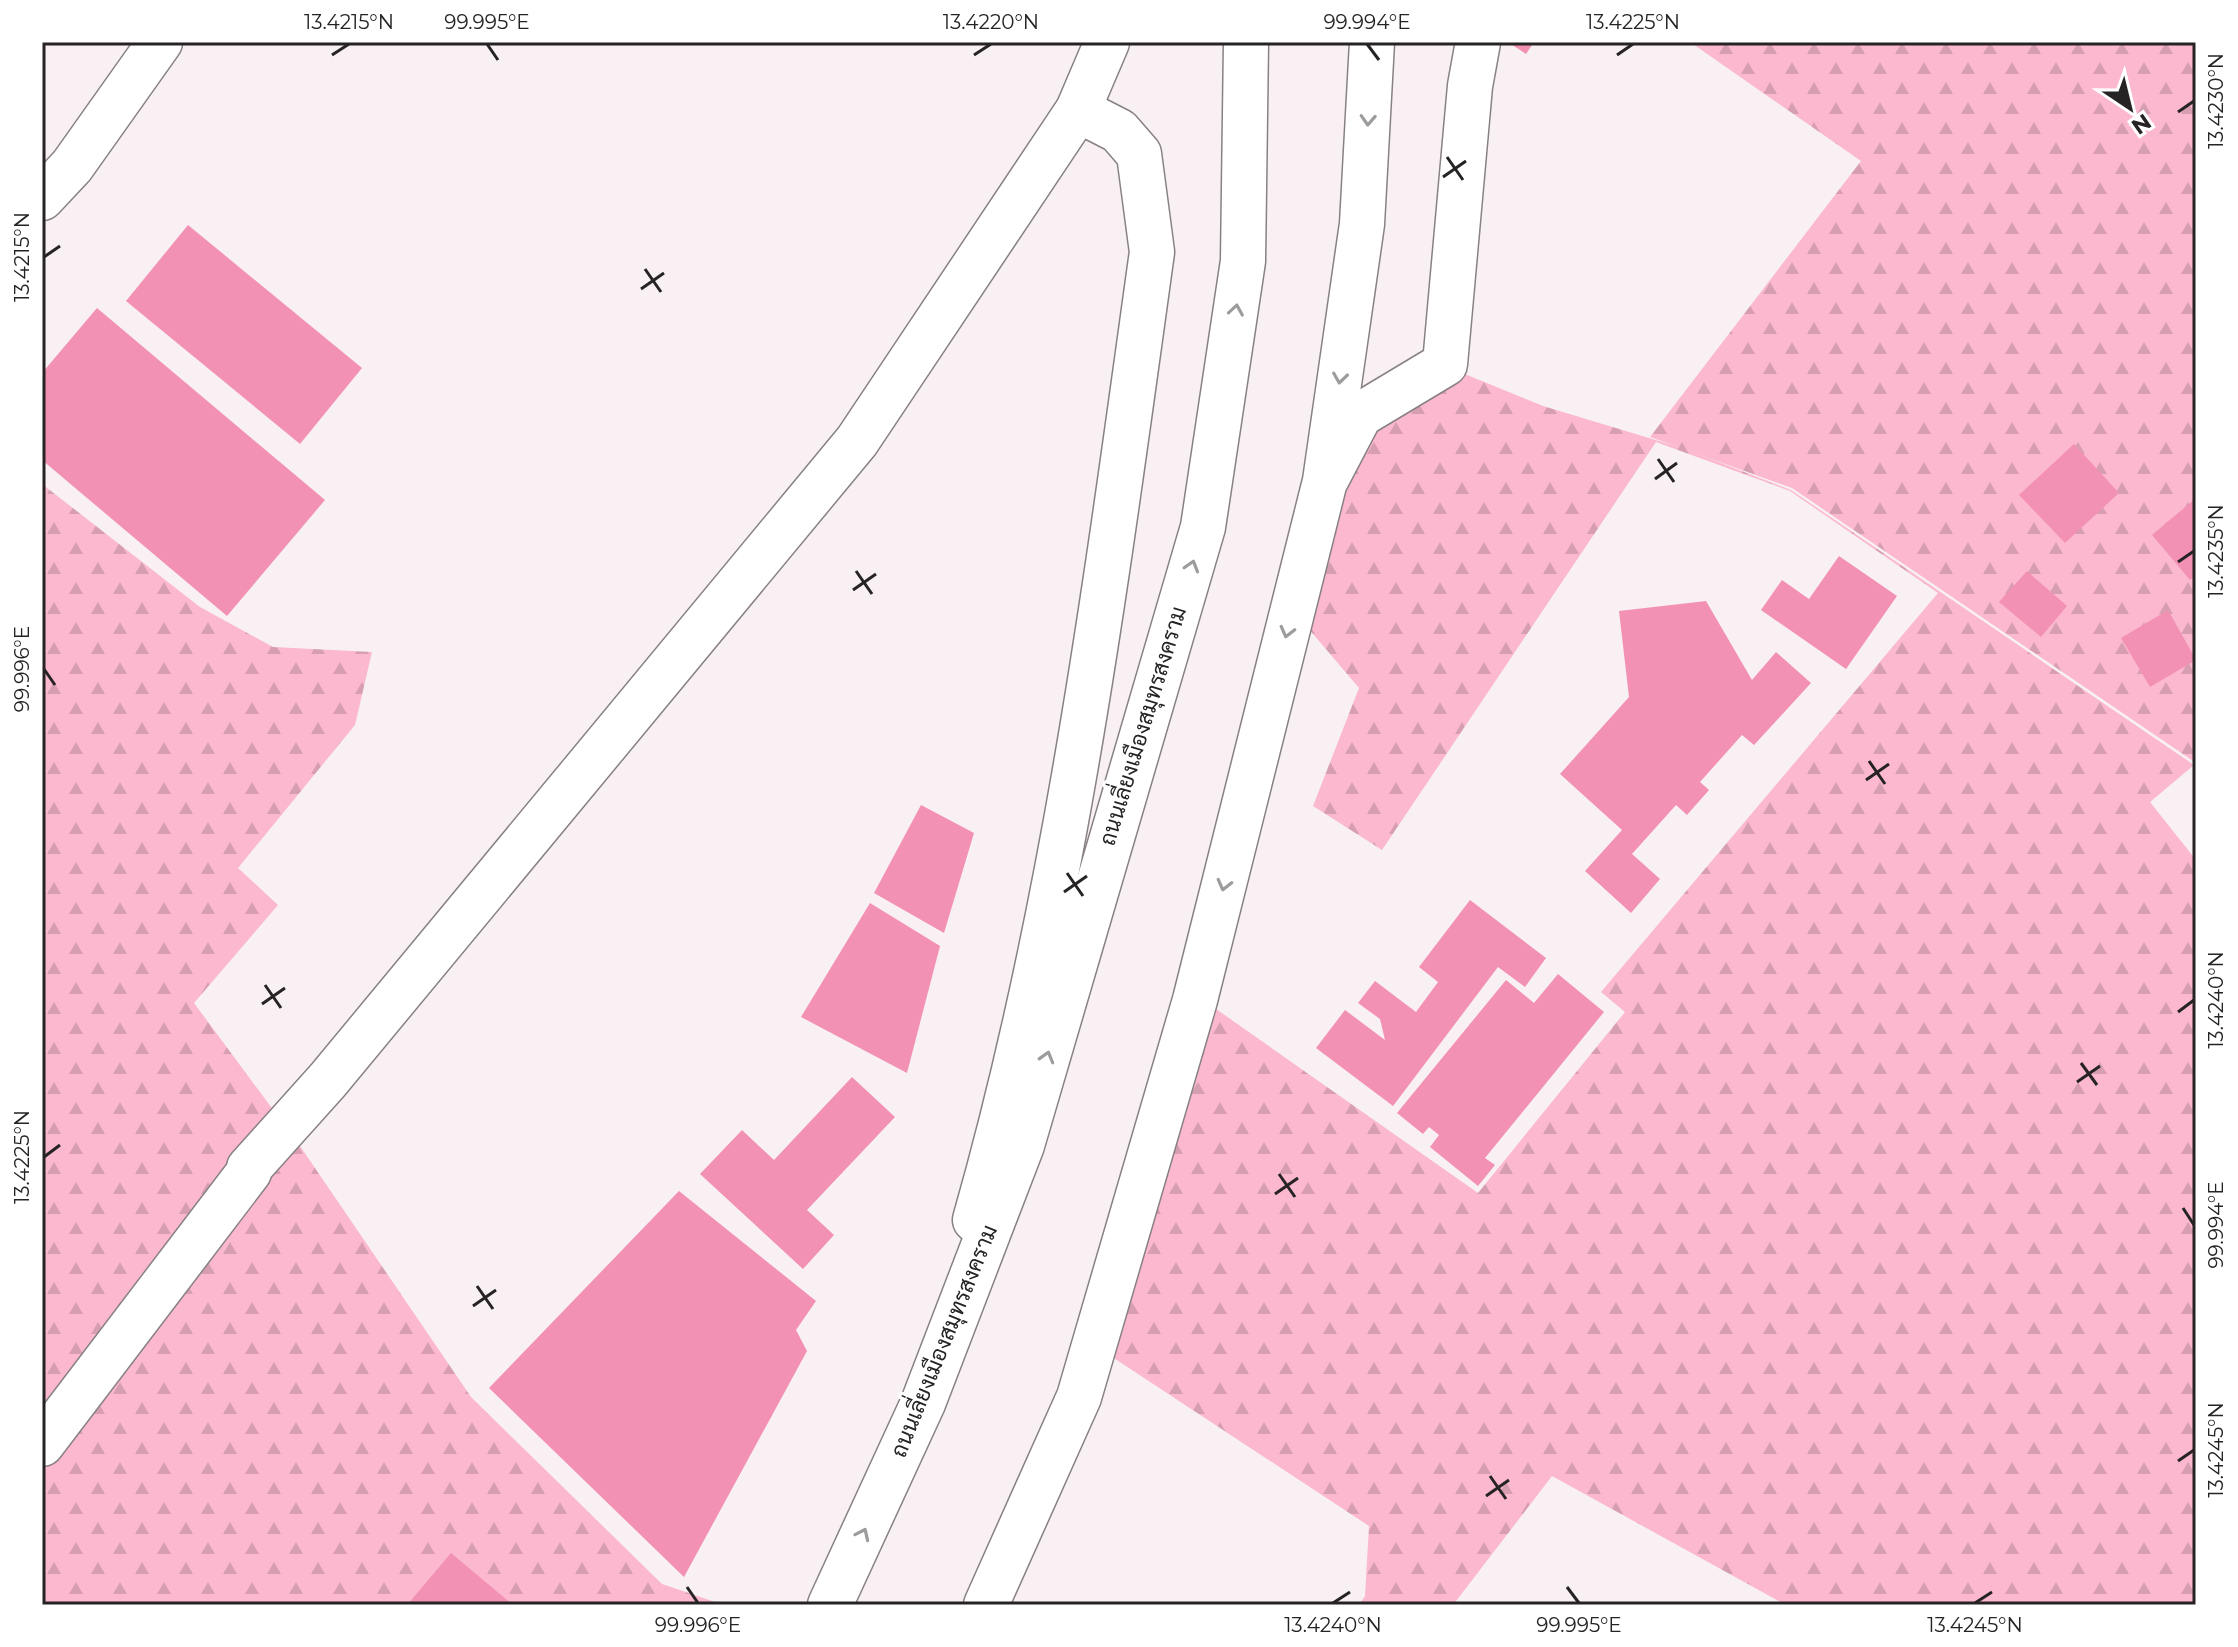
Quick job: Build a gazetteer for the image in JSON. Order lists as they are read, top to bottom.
{
  "streets": {
    "main road": ["ถนนเลี่ยงเมืองสมุทรสงคราม"]
  },
  "north": "bottom right",
  "coordinates": [
    "13.4215°N",
    "99.995°E",
    "13.4220°N",
    "99.994°E",
    "13.4225°N",
    "13.4230°N",
    "13.4235°N",
    "99.996°E",
    "13.4240°N",
    "13.4245°N"
  ]
}
